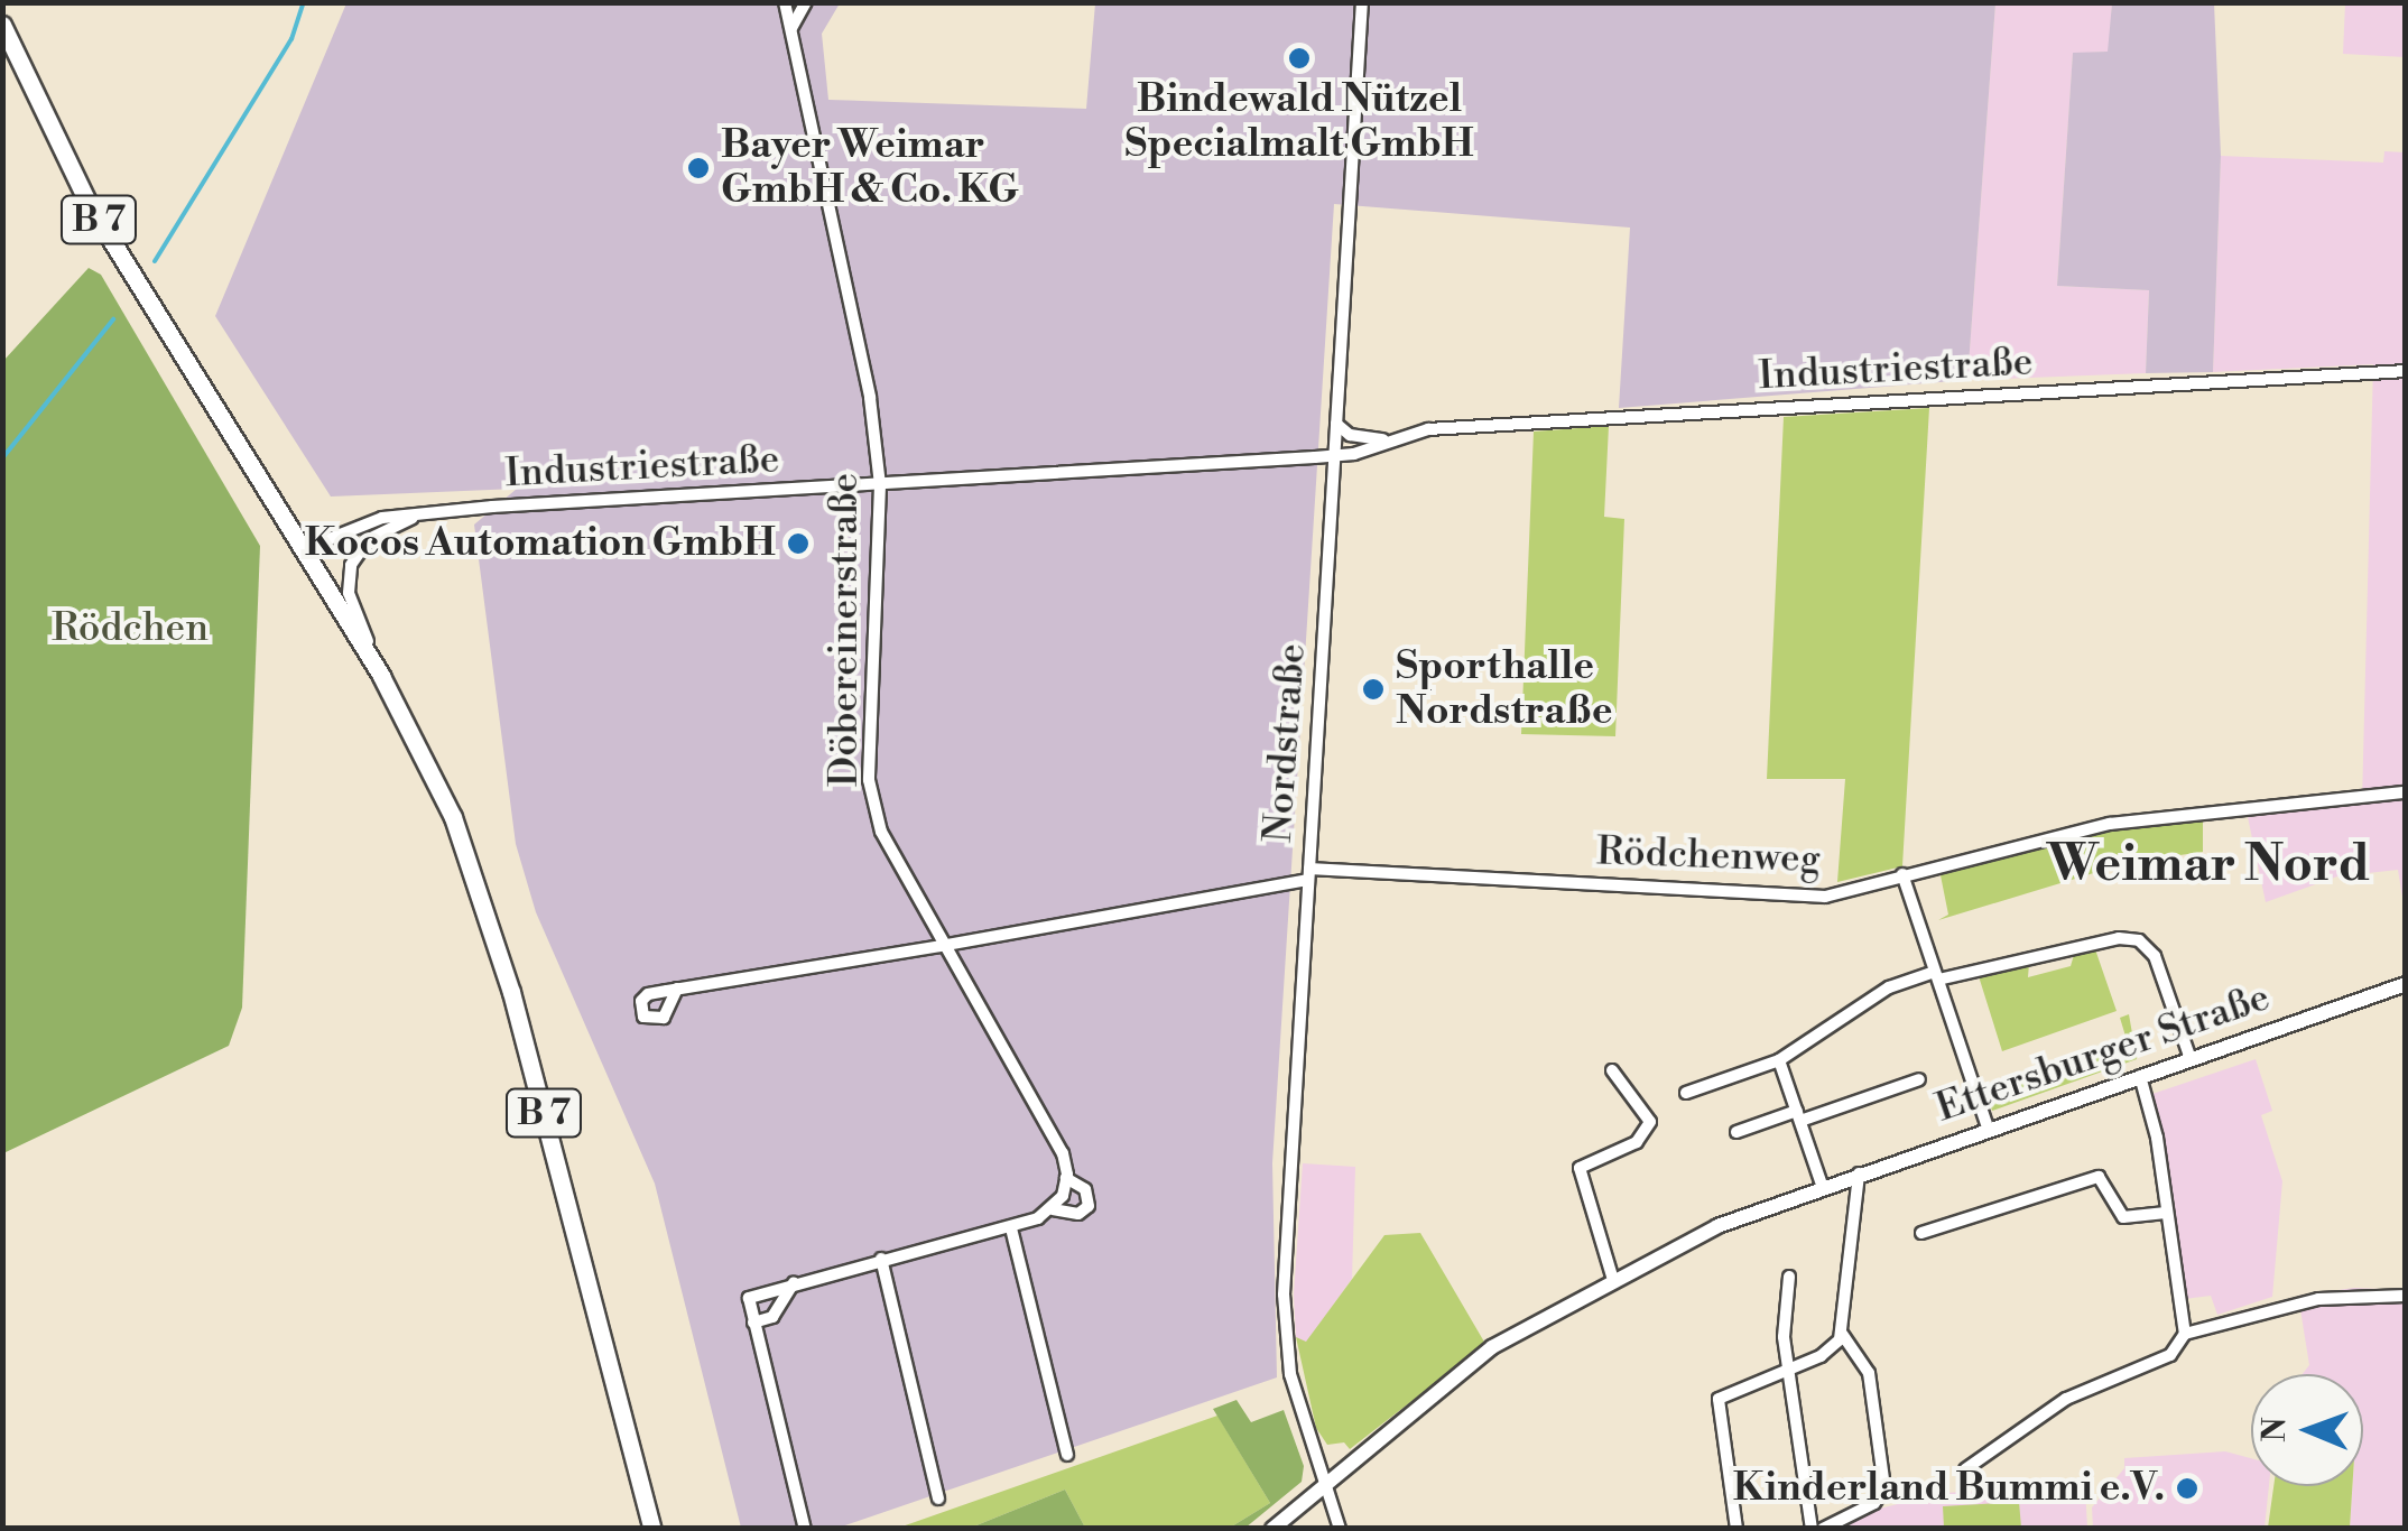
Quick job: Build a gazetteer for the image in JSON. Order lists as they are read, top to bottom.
{
  "streets": {
    "main road": ["B 7"],
    "street": [
      "Industriestraße",
      "Döbereinerstraße",
      "Nordstraße",
      "Rödchenweg",
      "Ettersburger Straße"
    ]
  },
  "crossings": [
    ["B 7", "Industriestraße"],
    ["Industriestraße", "Döbereinerstraße"],
    ["Industriestraße", "Nordstraße"],
    ["Döbereinerstraße", "Rödchenweg"],
    ["Nordstraße", "Rödchenweg"],
    ["Nordstraße", "Ettersburger Straße"]
  ],
  "districts": ["Weimar Nord"],
  "parks": ["Rödchen"],
  "places": [
    "Bindewald Nützel Specialmalt GmbH",
    "Bayer Weimar GmbH & Co. KG",
    "Kocos Automation GmbH",
    "Sporthalle Nordstraße",
    "Kinderland Bummi e.V."
  ],
  "north": "left"
}
